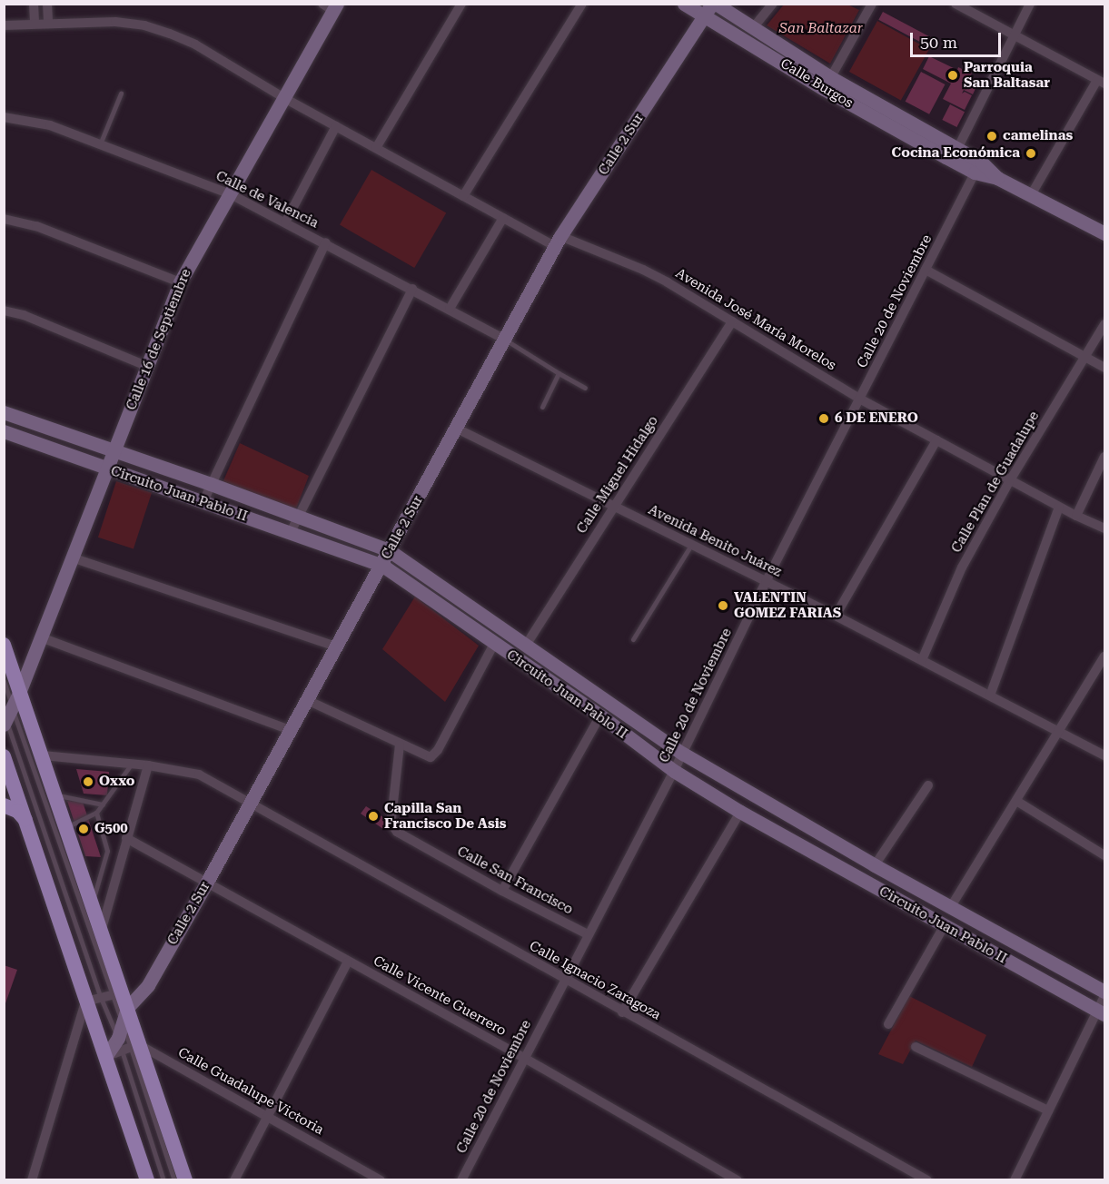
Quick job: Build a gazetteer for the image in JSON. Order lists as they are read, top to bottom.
{
  "streets": {
    "main road": [
      "Calle Burgos",
      "Calle 2 Sur",
      "Calle 16 de Septiembre",
      "Circuito Juan Pablo II"
    ],
    "street": [
      "Calle de Valencia",
      "Calle 20 de Noviembre",
      "Avenida José María Morelos",
      "Calle Miguel Hidalgo",
      "Calle Plan de Guadalupe",
      "Avenida Benito Juárez",
      "Calle San Francisco",
      "Calle Ignacio Zaragoza",
      "Calle Vicente Guerrero",
      "Calle Guadalupe Victoria"
    ]
  },
  "crossings": [
    ["Calle Burgos", "Calle 2 Sur"],
    ["Calle Burgos", "Calle 20 de Noviembre"],
    ["Calle 2 Sur", "Calle de Valencia"],
    ["Calle 2 Sur", "Avenida José María Morelos"],
    ["Calle 2 Sur", "Circuito Juan Pablo II"],
    ["Calle 2 Sur", "Avenida Benito Juárez"],
    ["Calle 2 Sur", "Calle Ignacio Zaragoza"],
    ["Calle 2 Sur", "Calle Vicente Guerrero"],
    ["Calle 2 Sur", "Calle Guadalupe Victoria"],
    ["Calle de Valencia", "Calle 16 de Septiembre"],
    ["Calle 20 de Noviembre", "Avenida José María Morelos"],
    ["Calle 20 de Noviembre", "Circuito Juan Pablo II"],
    ["Calle 20 de Noviembre", "Avenida Benito Juárez"],
    ["Calle 20 de Noviembre", "Calle San Francisco"],
    ["Calle 20 de Noviembre", "Calle Ignacio Zaragoza"],
    ["Calle 20 de Noviembre", "Calle Vicente Guerrero"],
    ["Avenida José María Morelos", "Calle 16 de Septiembre"],
    ["Avenida José María Morelos", "Calle Miguel Hidalgo"],
    ["Avenida José María Morelos", "Calle Plan de Guadalupe"],
    ["Calle 16 de Septiembre", "Circuito Juan Pablo II"],
    ["Calle Miguel Hidalgo", "Circuito Juan Pablo II"],
    ["Calle Miguel Hidalgo", "Avenida Benito Juárez"],
    ["Calle Plan de Guadalupe", "Avenida Benito Juárez"]
  ],
  "parks": ["San Baltazar"],
  "places": [
    "Parroquia San Baltasar",
    "camelinas",
    "Cocina Económica",
    "6 DE ENERO",
    "VALENTIN GOMEZ FARIAS",
    "Oxxo",
    "Capilla San Francisco De Asis",
    "G500"
  ],
  "scale_bar": "50 m"
}
